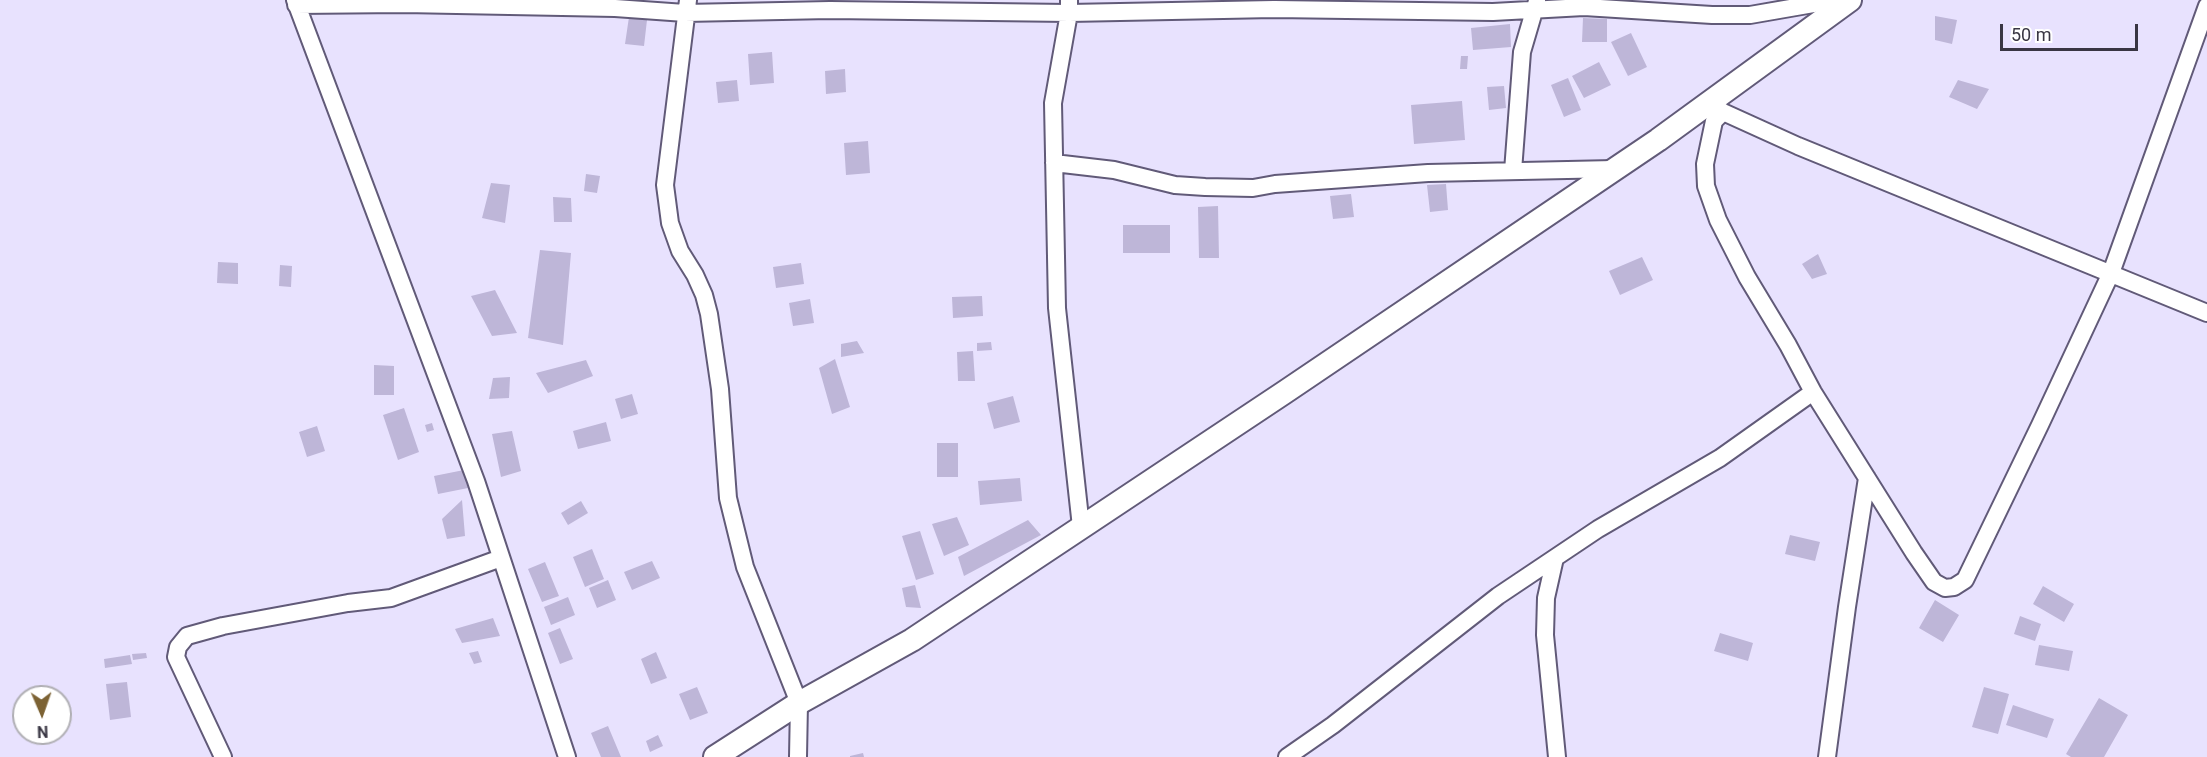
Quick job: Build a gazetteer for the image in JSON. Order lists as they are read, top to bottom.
{
  "scale_bar": "50 m",
  "north": "bottom"
}
